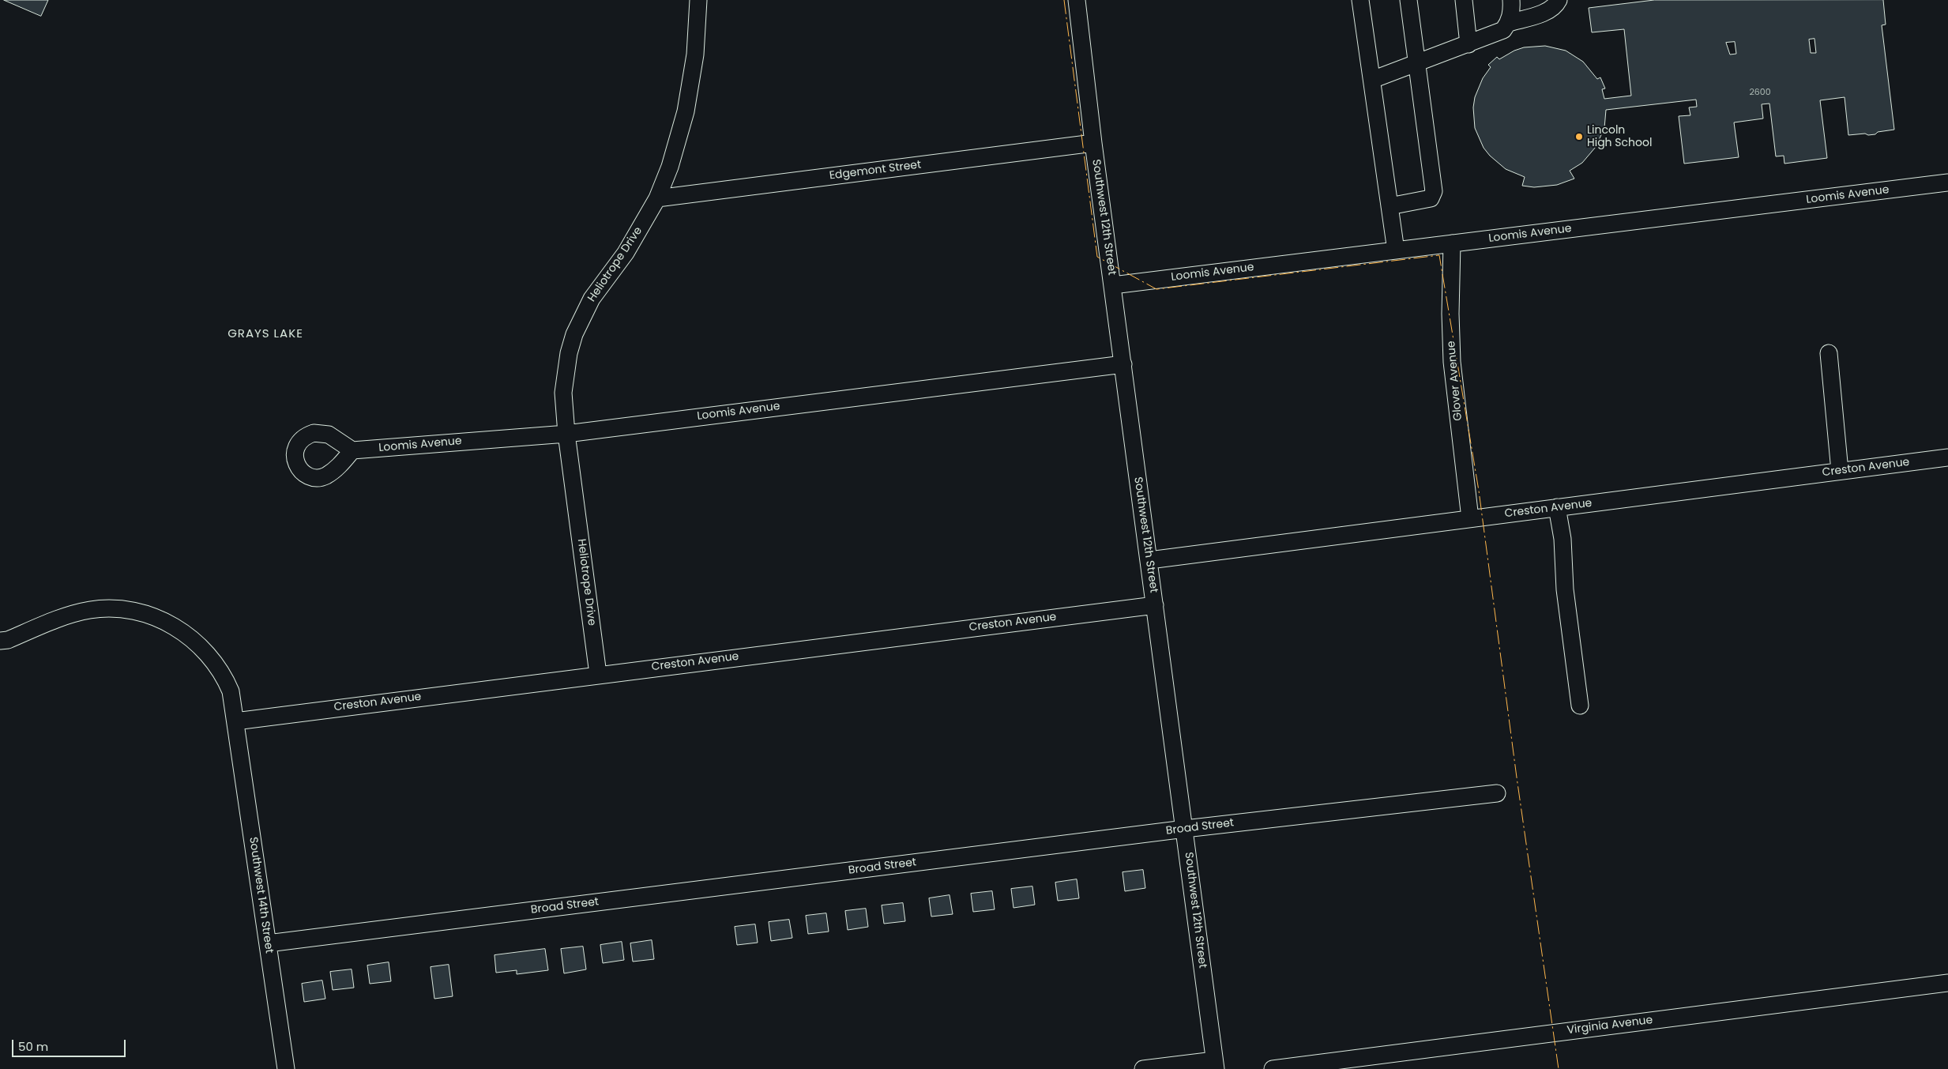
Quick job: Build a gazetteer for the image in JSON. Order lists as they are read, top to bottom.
{
  "streets": {
    "street": [
      "Edgemont Street",
      "Loomis Avenue",
      "Southwest 12th Street",
      "Heliotrope Drive",
      "Glover Avenue",
      "Creston Avenue",
      "Broad Street",
      "Southwest 14th Street",
      "Virginia Avenue"
    ]
  },
  "crossings": [
    ["Edgemont Street", "Southwest 12th Street"],
    ["Edgemont Street", "Heliotrope Drive"],
    ["Loomis Avenue", "Southwest 12th Street"],
    ["Loomis Avenue", "Heliotrope Drive"],
    ["Loomis Avenue", "Glover Avenue"],
    ["Southwest 12th Street", "Creston Avenue"],
    ["Southwest 12th Street", "Broad Street"],
    ["Heliotrope Drive", "Creston Avenue"],
    ["Glover Avenue", "Creston Avenue"],
    ["Creston Avenue", "Southwest 14th Street"],
    ["Broad Street", "Southwest 14th Street"]
  ],
  "districts": ["GRAYS LAKE"],
  "places": ["Lincoln High School"],
  "house_numbers": ["2600"],
  "scale_bar": "50 m"
}
